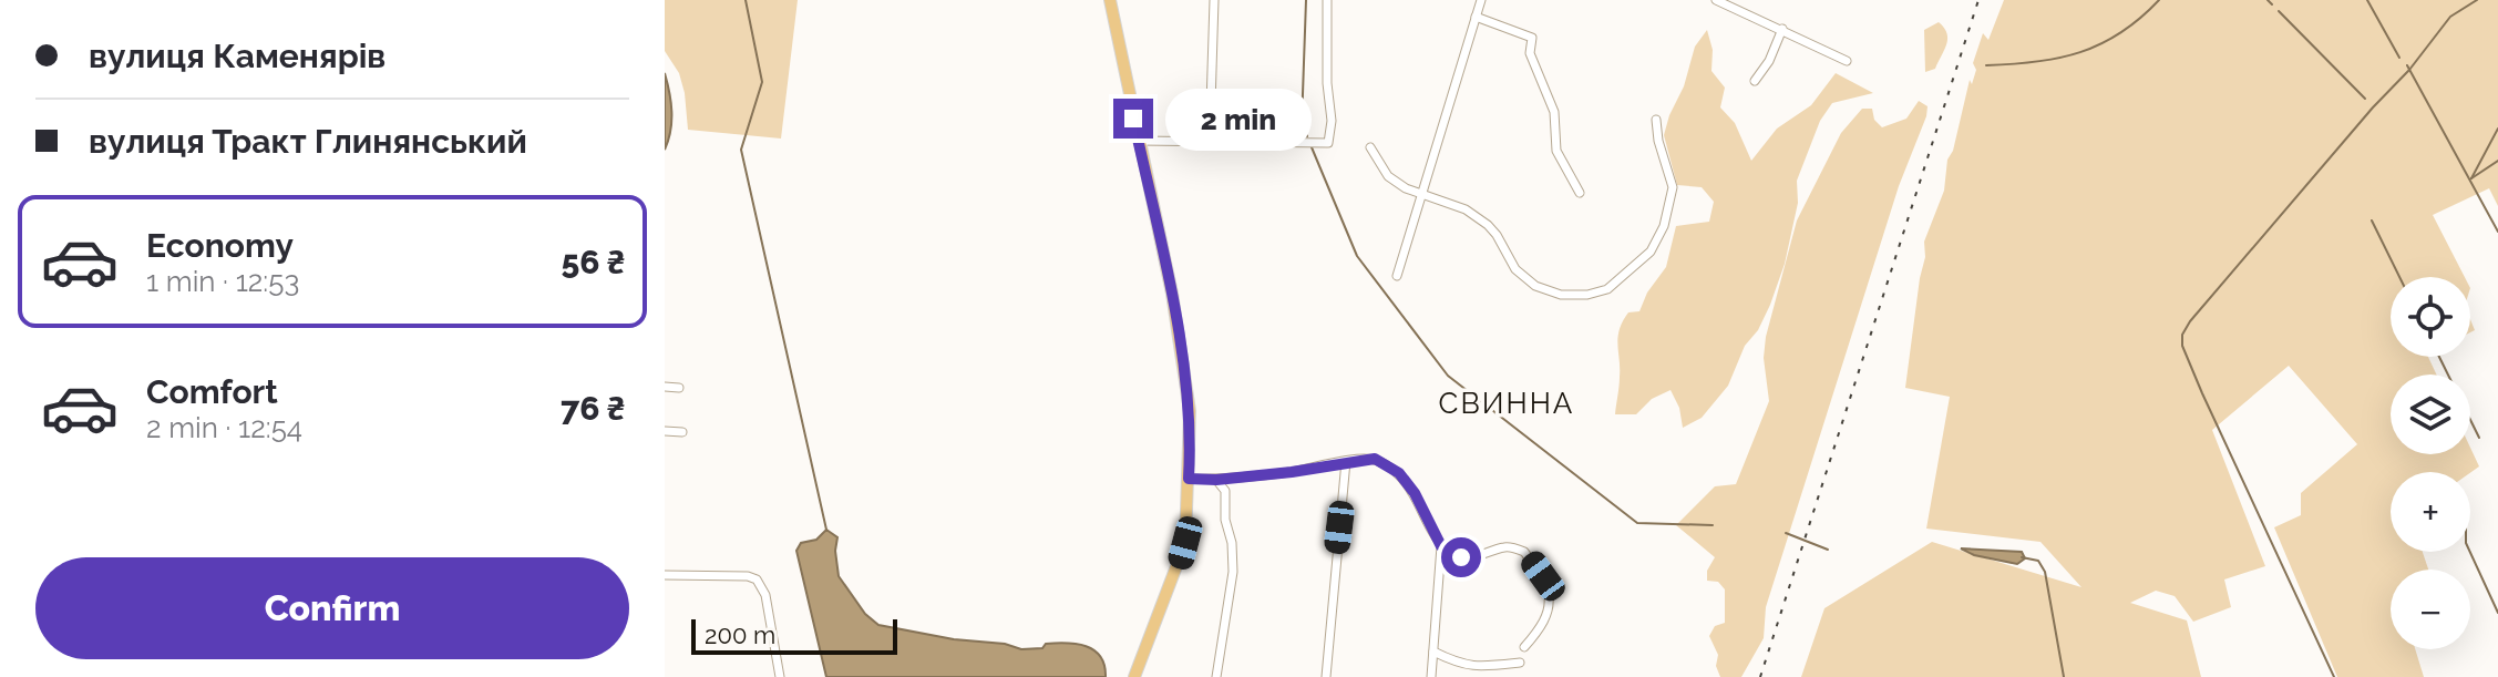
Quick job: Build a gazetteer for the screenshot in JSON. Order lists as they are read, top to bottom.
{
  "districts": ["СВИННА"],
  "scale_bar": "200 m",
  "page": {
    "banner": ["вулиця Каменярів", "вулиця Тракт Глинянський"],
    "bubble": "2 min",
    "list": [
      {
        "name": "Economy",
        "note": "1 min · 12:53",
        "value": "56 ₴"
      },
      {
        "name": "Comfort",
        "note": "2 min · 12:54",
        "value": "76 ₴"
      }
    ],
    "map_buttons": ["+", "−"],
    "buttons": "Confirm",
    "scale": "200 m"
  }
}
